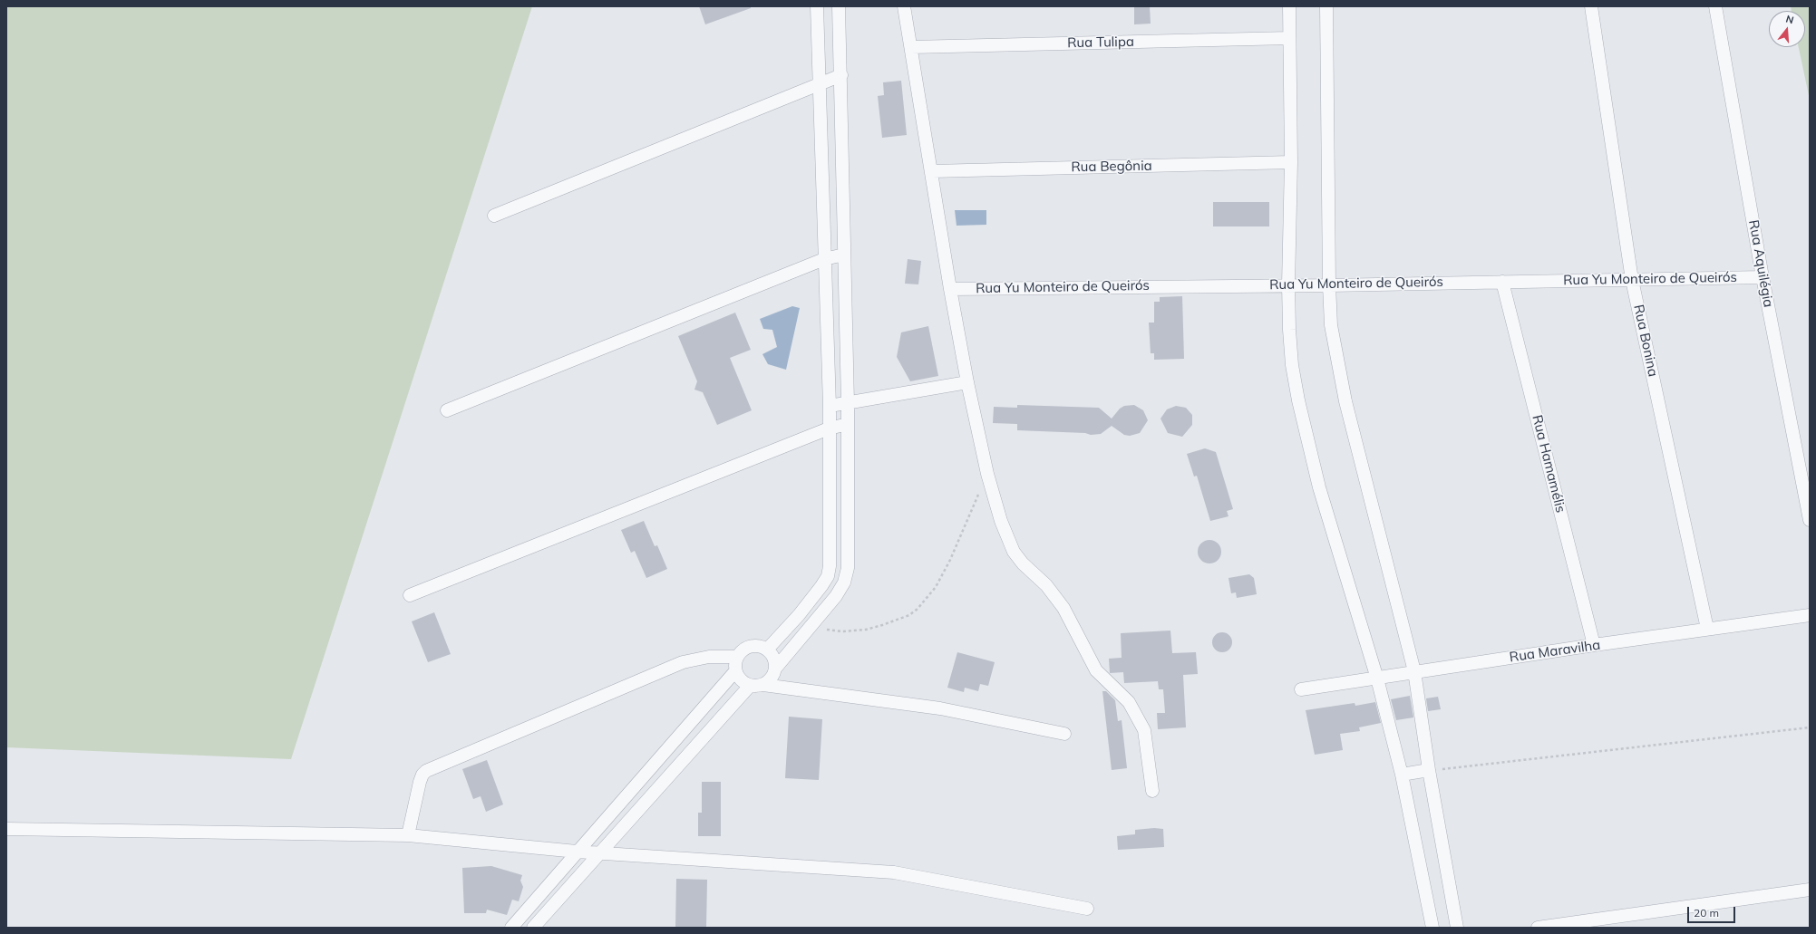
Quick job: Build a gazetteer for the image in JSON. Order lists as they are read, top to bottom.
{
  "streets": {
    "street": [
      "Rua Tulipa",
      "Rua Begônia",
      "Rua Aquilégia",
      "Rua Yu Monteiro de Queirós",
      "Rua Bonina",
      "Rua Hamamélis",
      "Rua Maravilha"
    ]
  },
  "crossings": [
    ["Rua Aquilégia", "Rua Yu Monteiro de Queirós"],
    ["Rua Yu Monteiro de Queirós", "Rua Bonina"],
    ["Rua Yu Monteiro de Queirós", "Rua Hamamélis"],
    ["Rua Bonina", "Rua Maravilha"],
    ["Rua Hamamélis", "Rua Maravilha"]
  ],
  "scale_bar": "20 m",
  "north": "top"
}
